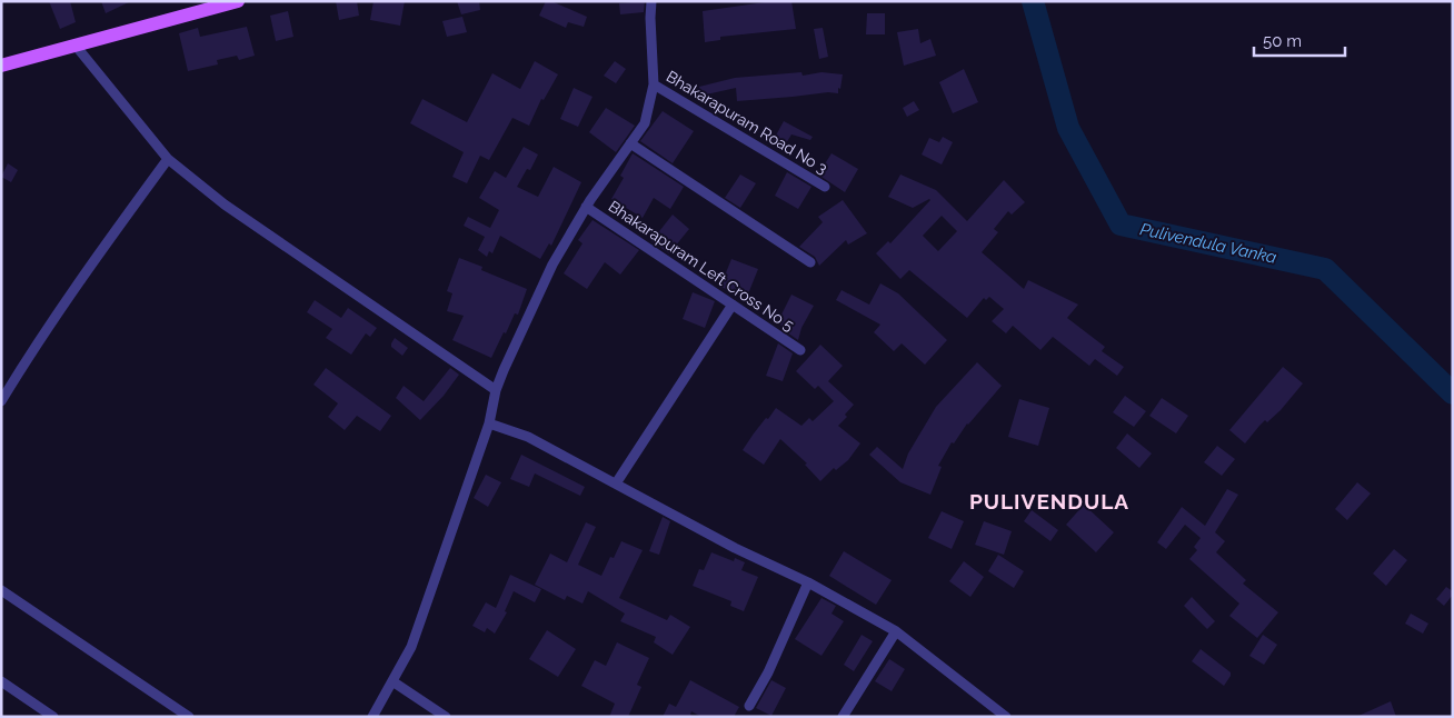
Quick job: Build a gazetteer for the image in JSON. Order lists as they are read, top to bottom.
{
  "streets": {
    "street": ["Bhakarapuram Road No 3", "Bhakarapuram Left Cross No 5"]
  },
  "districts": ["PULIVENDULA"],
  "water": ["Pulivendula Vanka"],
  "scale_bar": "50 m"
}
